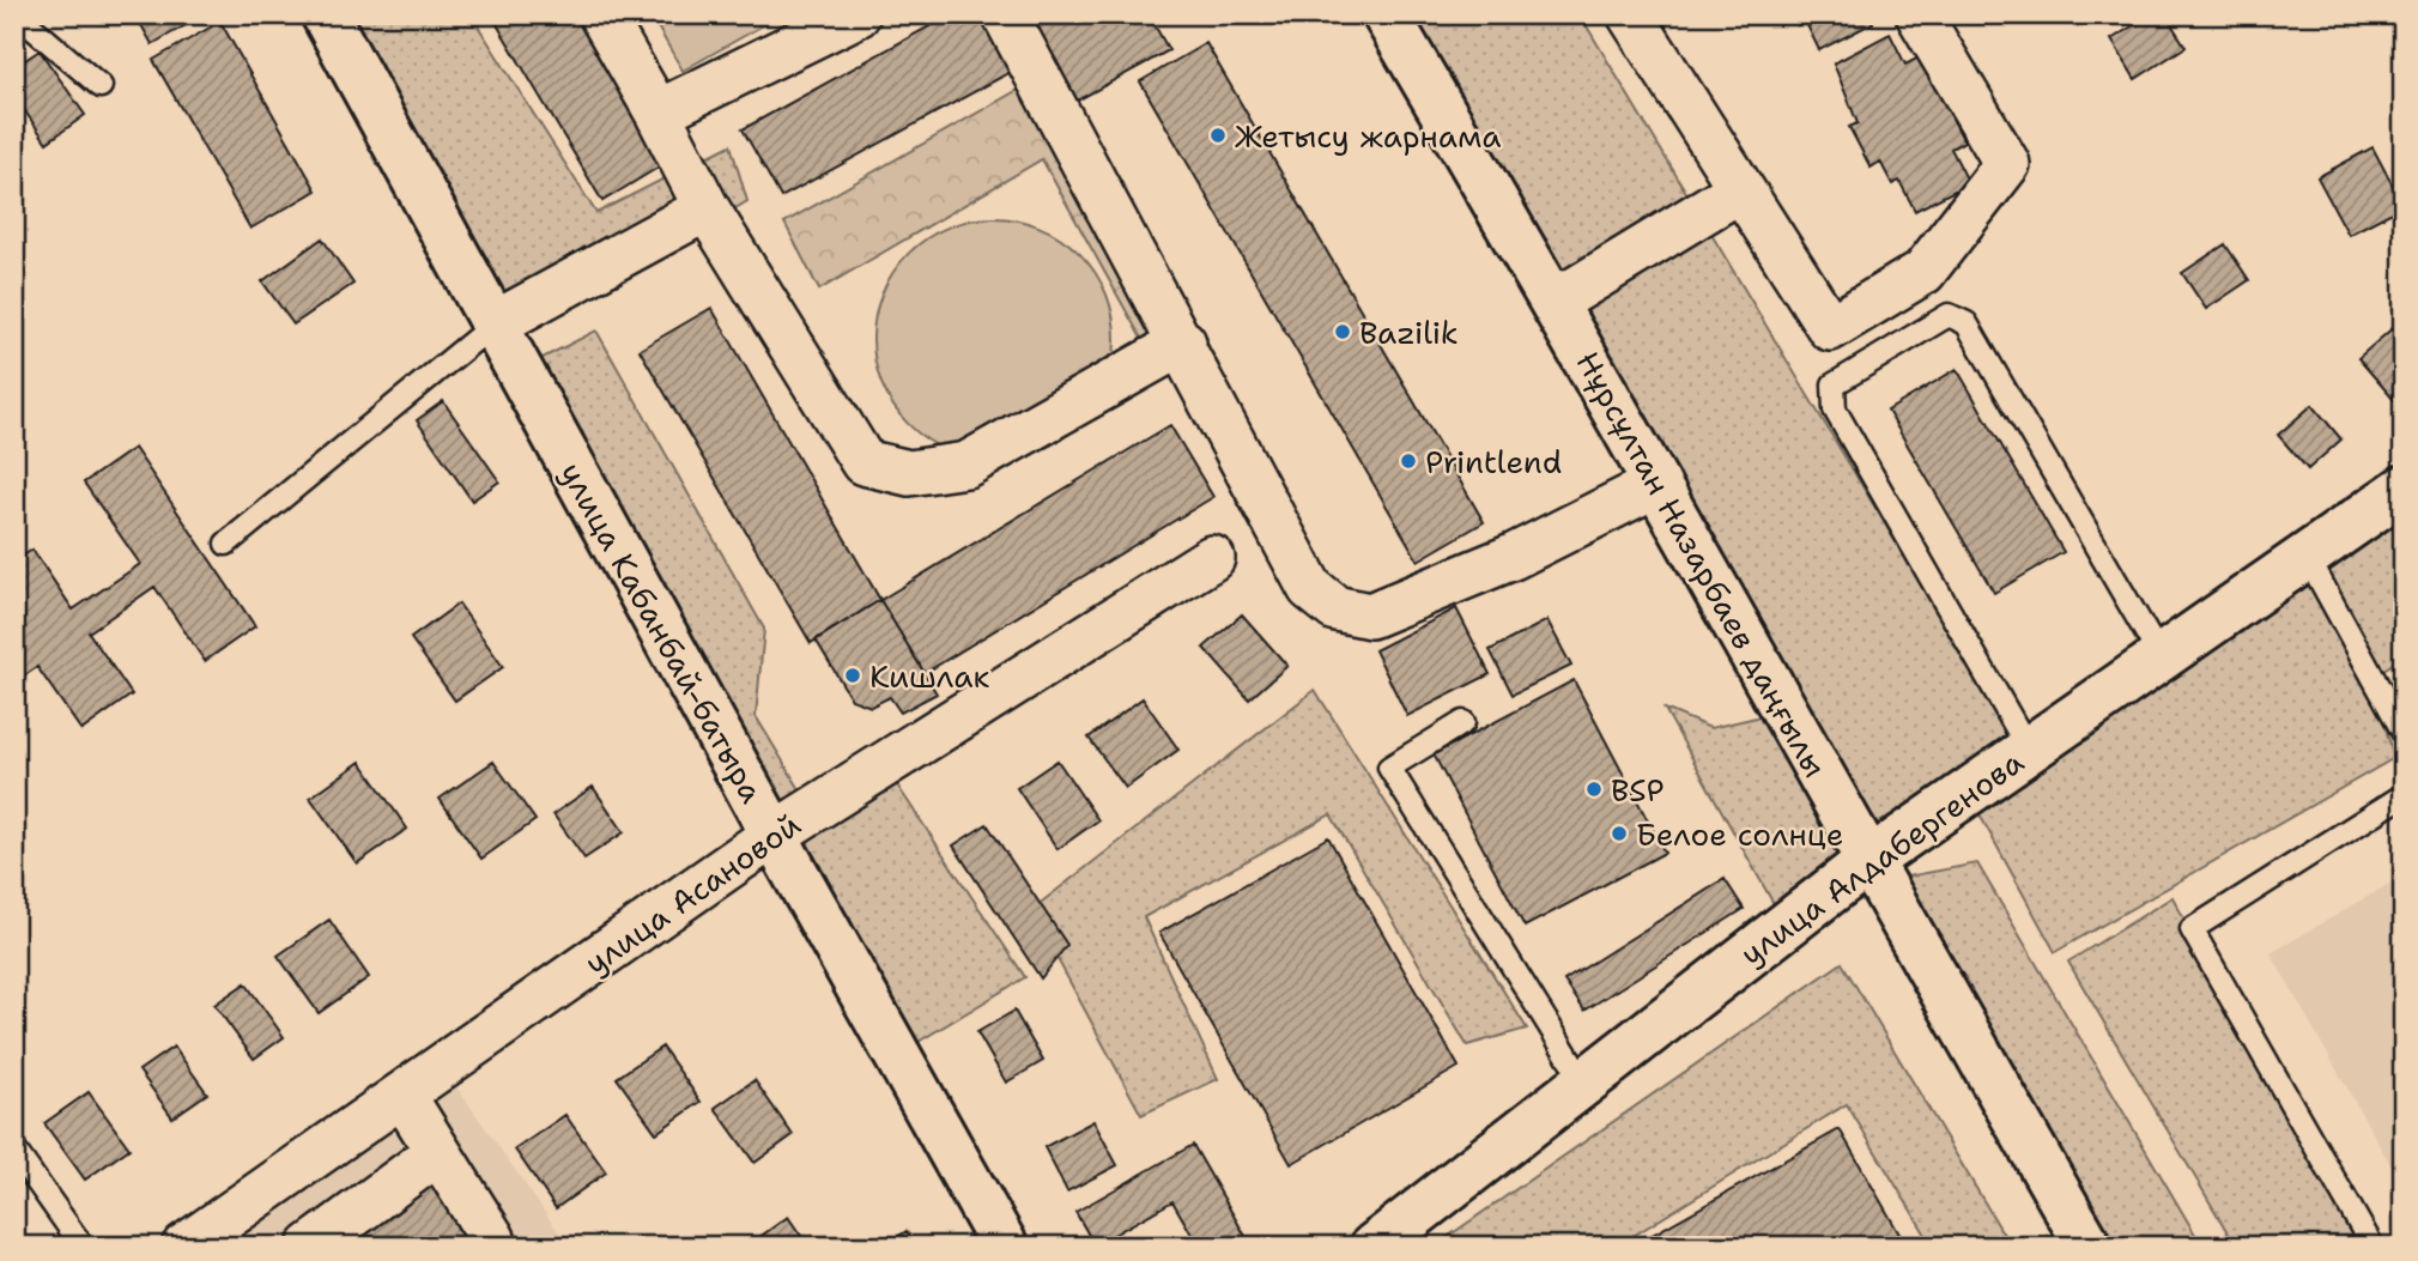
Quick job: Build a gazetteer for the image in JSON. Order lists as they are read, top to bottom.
{
  "streets": {
    "main road": ["Нұрсұлтан Назарбаев даңғылы", "улица Кабанбай-батыра", "улица Алдабергенова"],
    "street": ["улица Асановой"]
  },
  "crossings": [
    ["Нұрсұлтан Назарбаев даңғылы", "улица Алдабергенова"],
    ["улица Кабанбай-батыра", "улица Асановой"]
  ],
  "places": [
    "Жетысу жарнама",
    "Bazilik",
    "Printlend",
    "Кишлак",
    "BSP",
    "Белое солнце"
  ]
}
